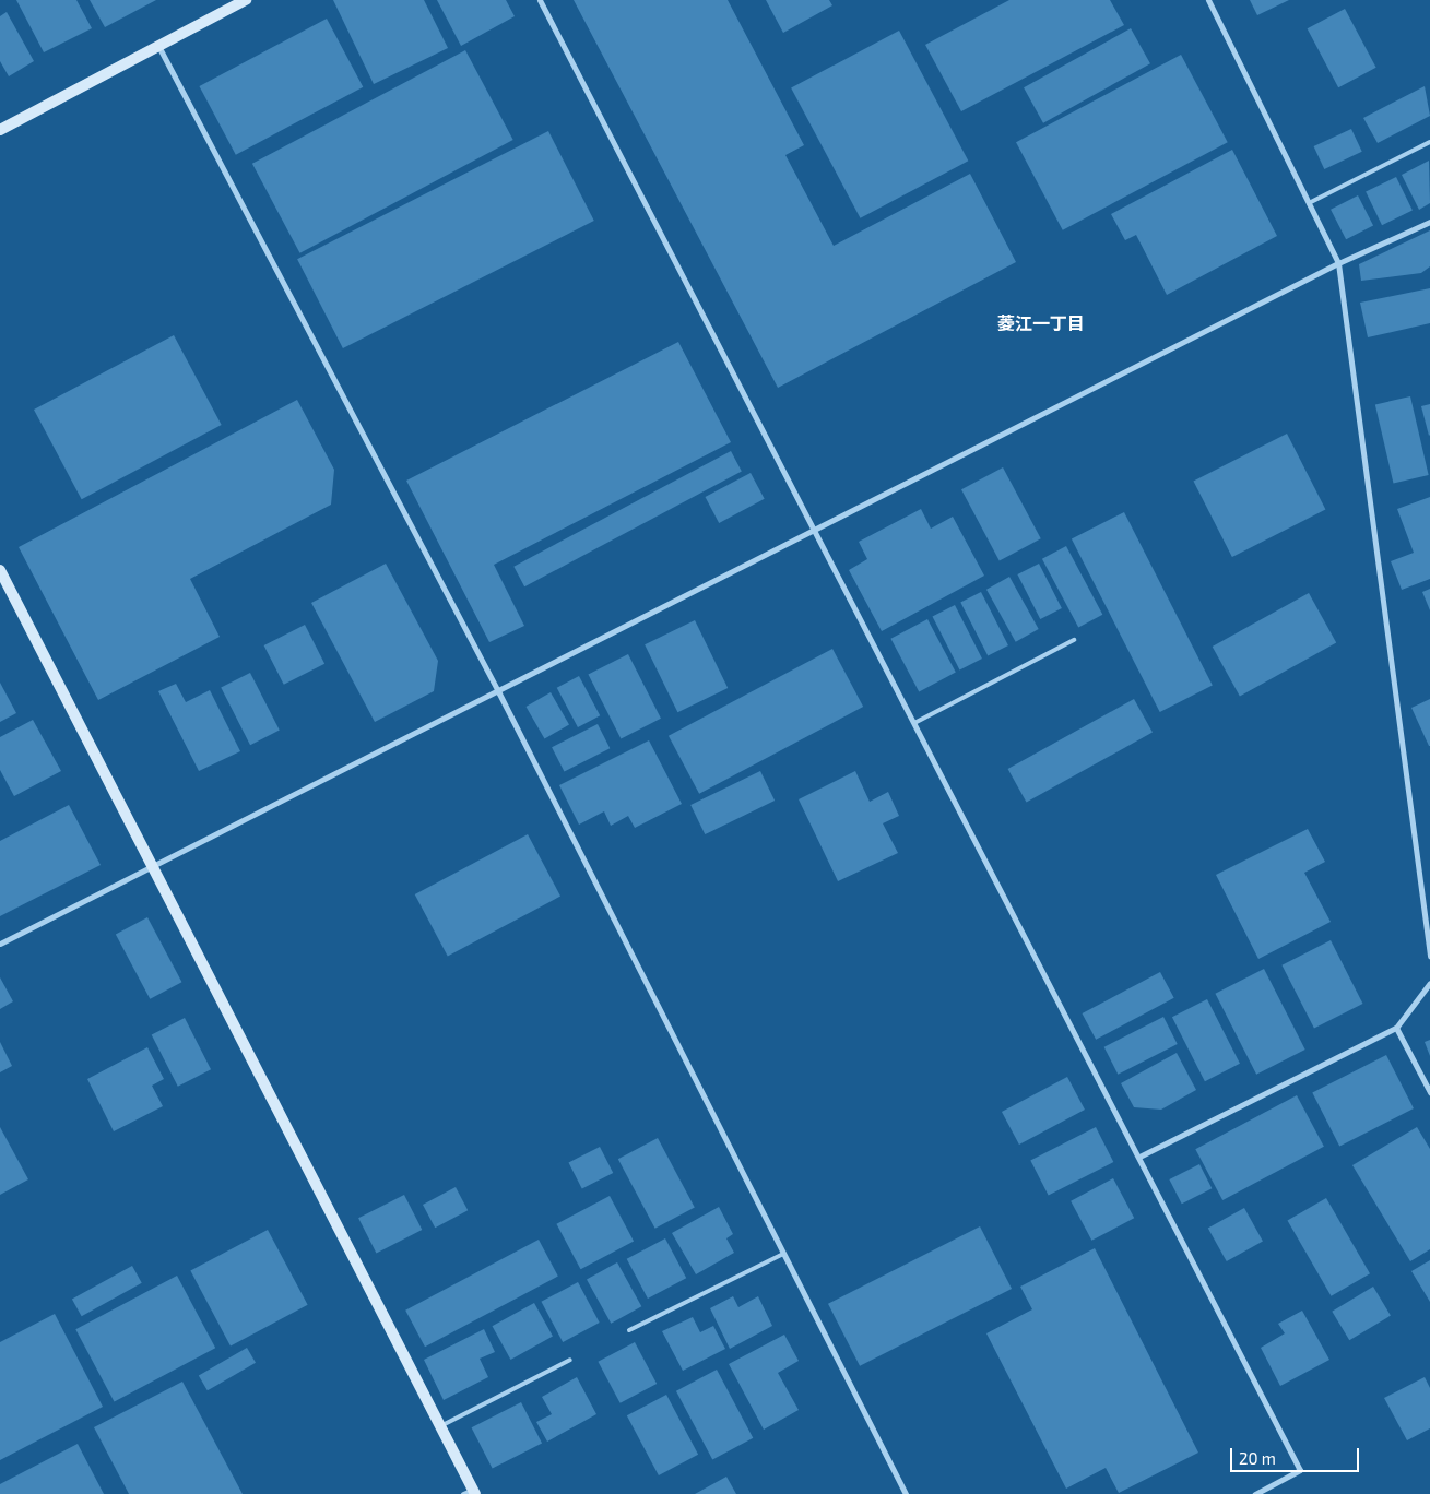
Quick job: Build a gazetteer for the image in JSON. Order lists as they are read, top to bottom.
{
  "districts": ["菱江一丁目"],
  "scale_bar": "20 m"
}
